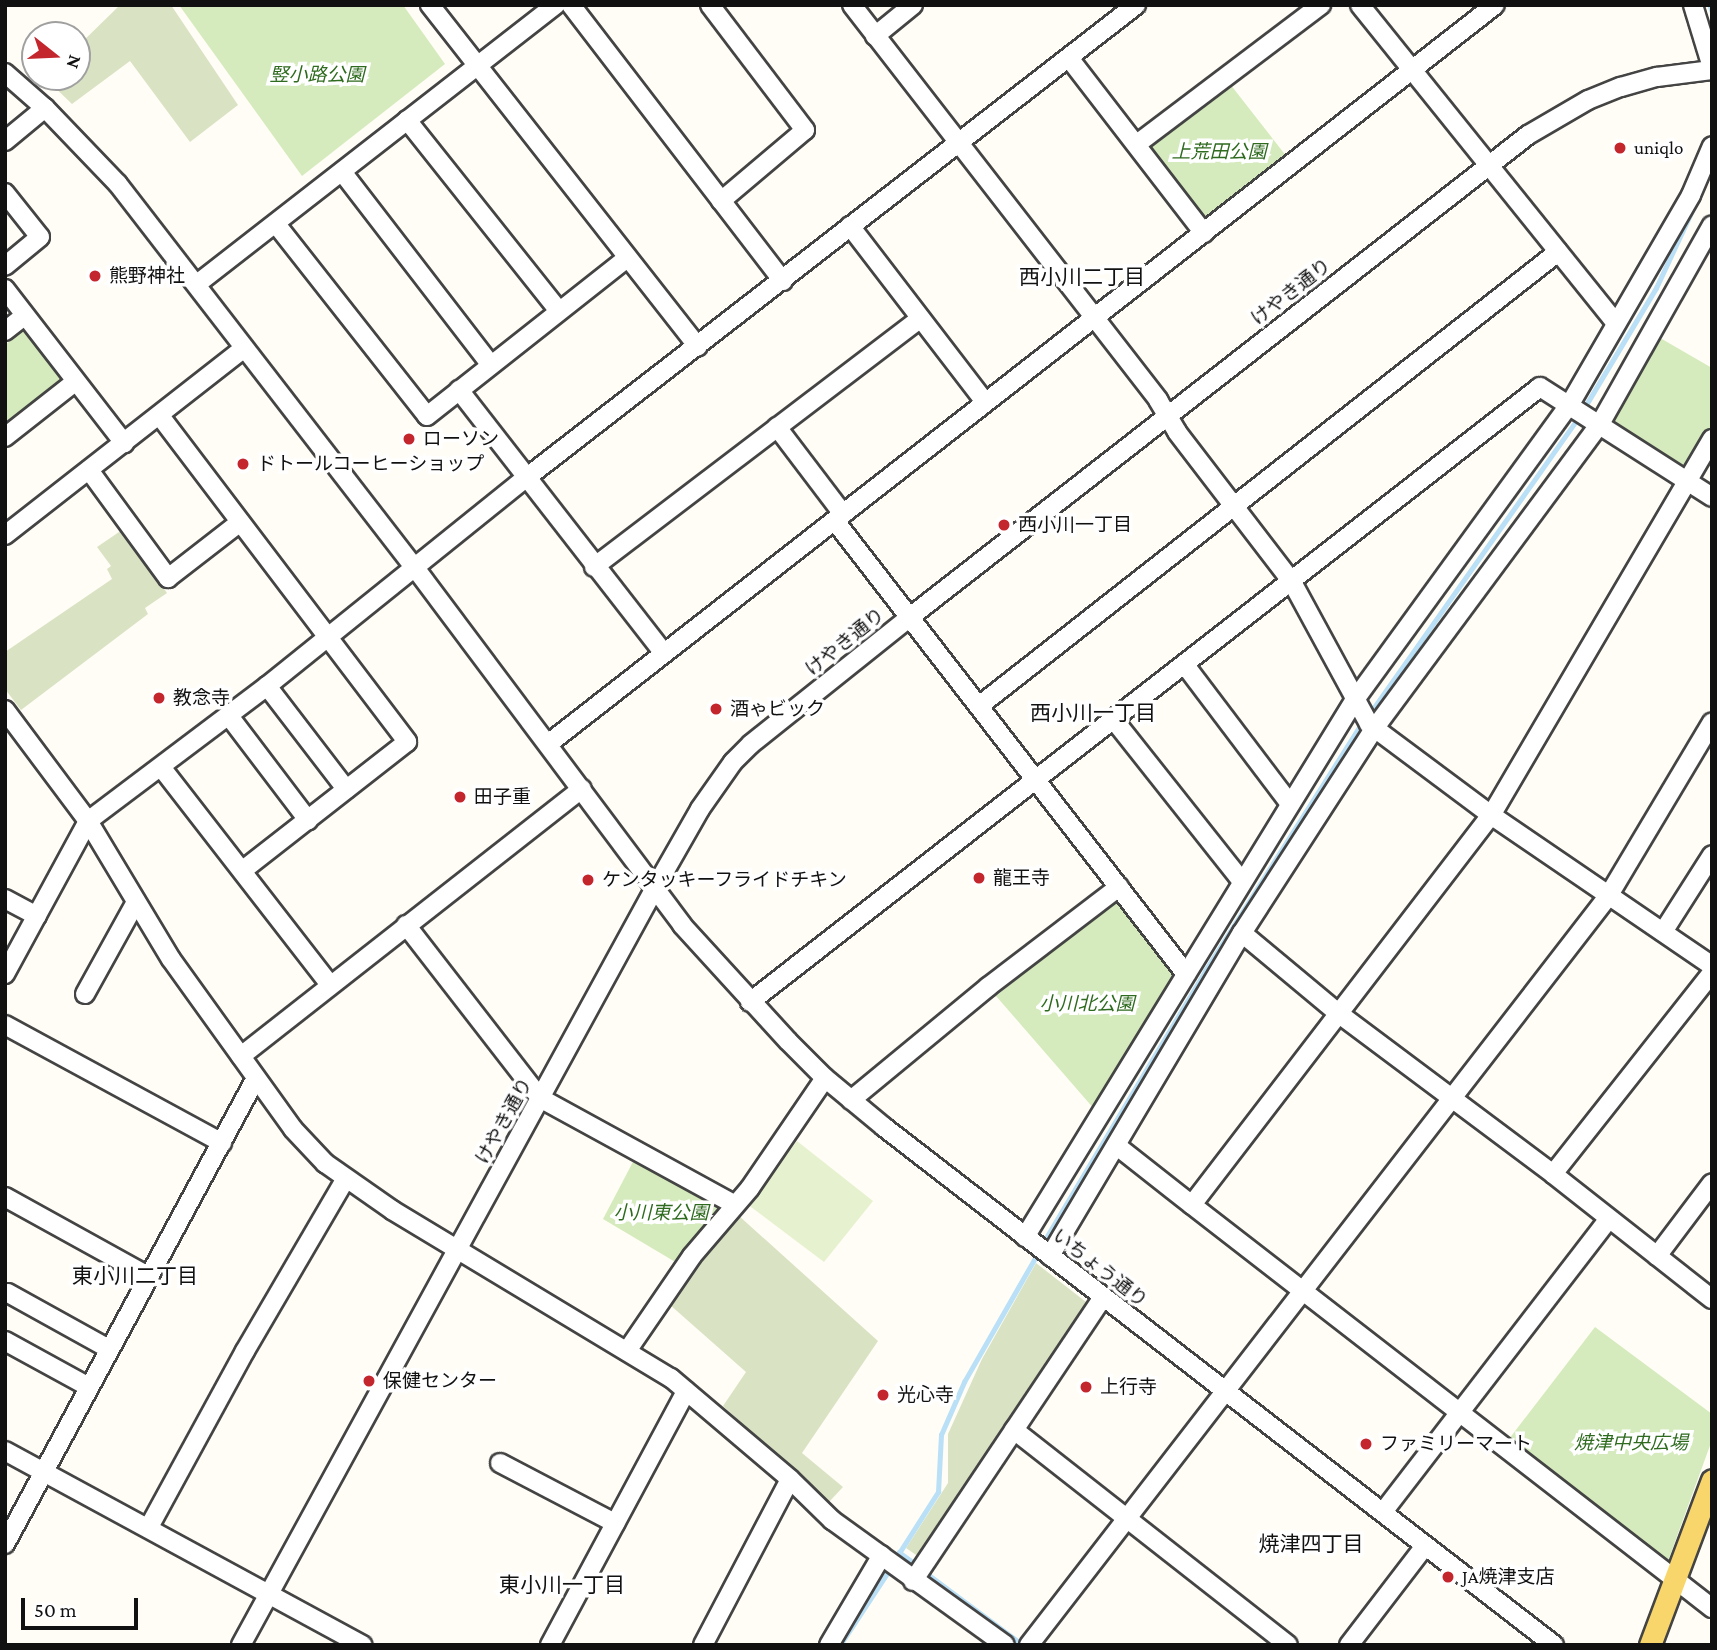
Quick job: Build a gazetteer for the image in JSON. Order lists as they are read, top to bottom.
{
  "streets": {
    "street": ["けやき通り", "いちょう通り"]
  },
  "crossings": [
    ["けやき通り", "いちょう通り"]
  ],
  "districts": [
    "西小川二丁目",
    "西小川一丁目",
    "東小川二丁目",
    "焼津四丁目",
    "東小川一丁目"
  ],
  "parks": [
    "竪小路公園",
    "上荒田公園",
    "小川北公園",
    "小川東公園",
    "焼津中央広場"
  ],
  "places": [
    "uniqlo",
    "熊野神社",
    "ローソン",
    "ドトールコーヒーショップ",
    "西小川一丁目",
    "教念寺",
    "酒ゃビック",
    "田子重",
    "龍王寺",
    "ケンタッキーフライドチキン",
    "保健センター",
    "上行寺",
    "光心寺",
    "ファミリーマート",
    "JA焼津支店"
  ],
  "scale_bar": "50 m",
  "north": "right"
}
